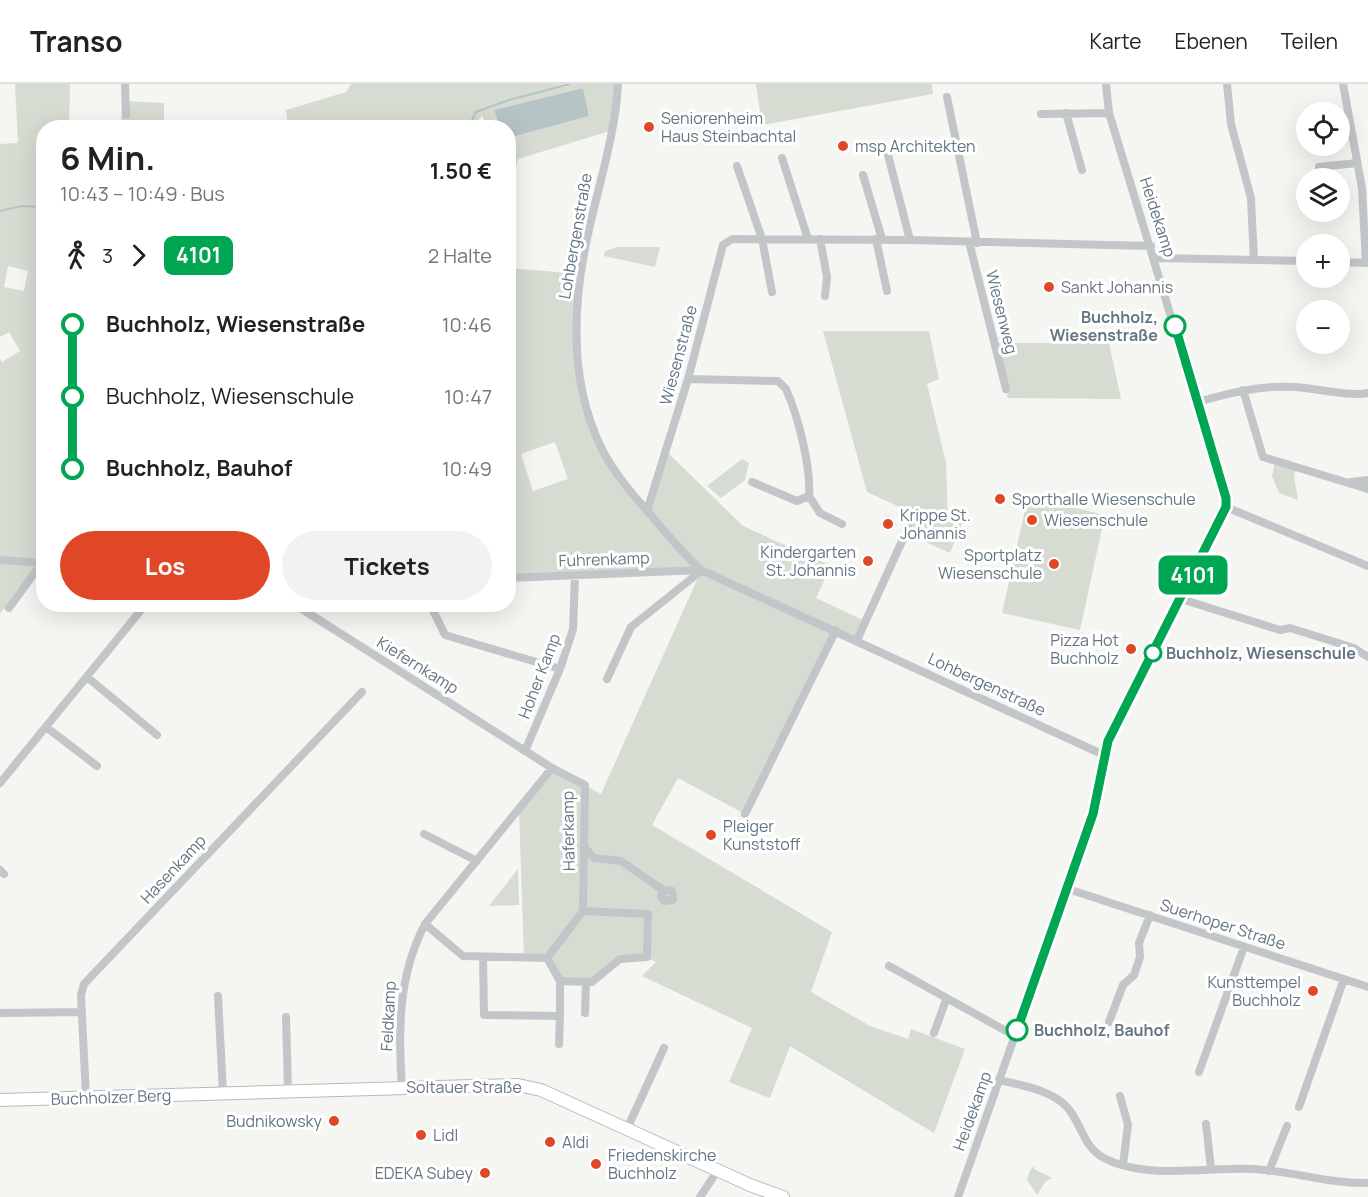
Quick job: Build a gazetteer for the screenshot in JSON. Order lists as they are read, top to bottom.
{
  "streets": {
    "main road": ["Soltauer Straße", "Buchholzer Berg"],
    "street": [
      "Heidekamp",
      "Lohbergenstraße",
      "Wiesenweg",
      "Wiesenstraße",
      "Fuhrenkamp",
      "Kiefernkamp",
      "Hoher Kamp",
      "Haferkamp",
      "Hasenkamp",
      "Suerhoper Straße",
      "Feldkamp"
    ]
  },
  "crossings": [
    ["Heidekamp", "Lohbergenstraße"],
    ["Heidekamp", "Wiesenstraße"],
    ["Heidekamp", "Suerhoper Straße"],
    ["Lohbergenstraße", "Wiesenstraße"],
    ["Lohbergenstraße", "Fuhrenkamp"],
    ["Wiesenweg", "Wiesenstraße"],
    ["Fuhrenkamp", "Hoher Kamp"],
    ["Kiefernkamp", "Hoher Kamp"],
    ["Haferkamp", "Feldkamp"],
    ["Hasenkamp", "Buchholzer Berg"],
    ["Feldkamp", "Soltauer Straße"],
    ["Soltauer Straße", "Buchholzer Berg"]
  ],
  "places": [
    "Seniorenheim Haus Steinbachtal",
    "msp Architekten",
    "Sankt Johannis",
    "Buchholz, Wiesenstraße",
    "Sporthalle Wiesenschule",
    "Wiesenschule",
    "Krippe St. Johannis",
    "Kindergarten St. Johannis",
    "Sportplatz Wiesenschule",
    "Pizza Hot Buchholz",
    "Buchholz, Wiesenschule",
    "Pleiger Kunststoff",
    "Kunsttempel Buchholz",
    "Buchholz, Bauhof",
    "Budnikowsky",
    "Lidl",
    "Aldi",
    "Friedenskirche Buchholz",
    "EDEKA Subey"
  ],
  "lines": ["bus line 4101"],
  "page": {
    "header": "Transo",
    "nav": ["Karte", "Ebenen", "Teilen"],
    "on_map": "4101",
    "map_buttons": ["+", "−"],
    "heading": ["6 Min.", "10:43 – 10:49 · Bus", "1.50 €"],
    "legs": ["3", "4101", "2 Halte"],
    "list": [
      {
        "name": "Buchholz, Wiesenstraße",
        "value": "10:46"
      },
      {
        "name": "Buchholz, Wiesenschule",
        "value": "10:47"
      },
      {
        "name": "Buchholz, Bauhof",
        "value": "10:49"
      }
    ],
    "buttons": ["Los", "Tickets"]
  }
}
